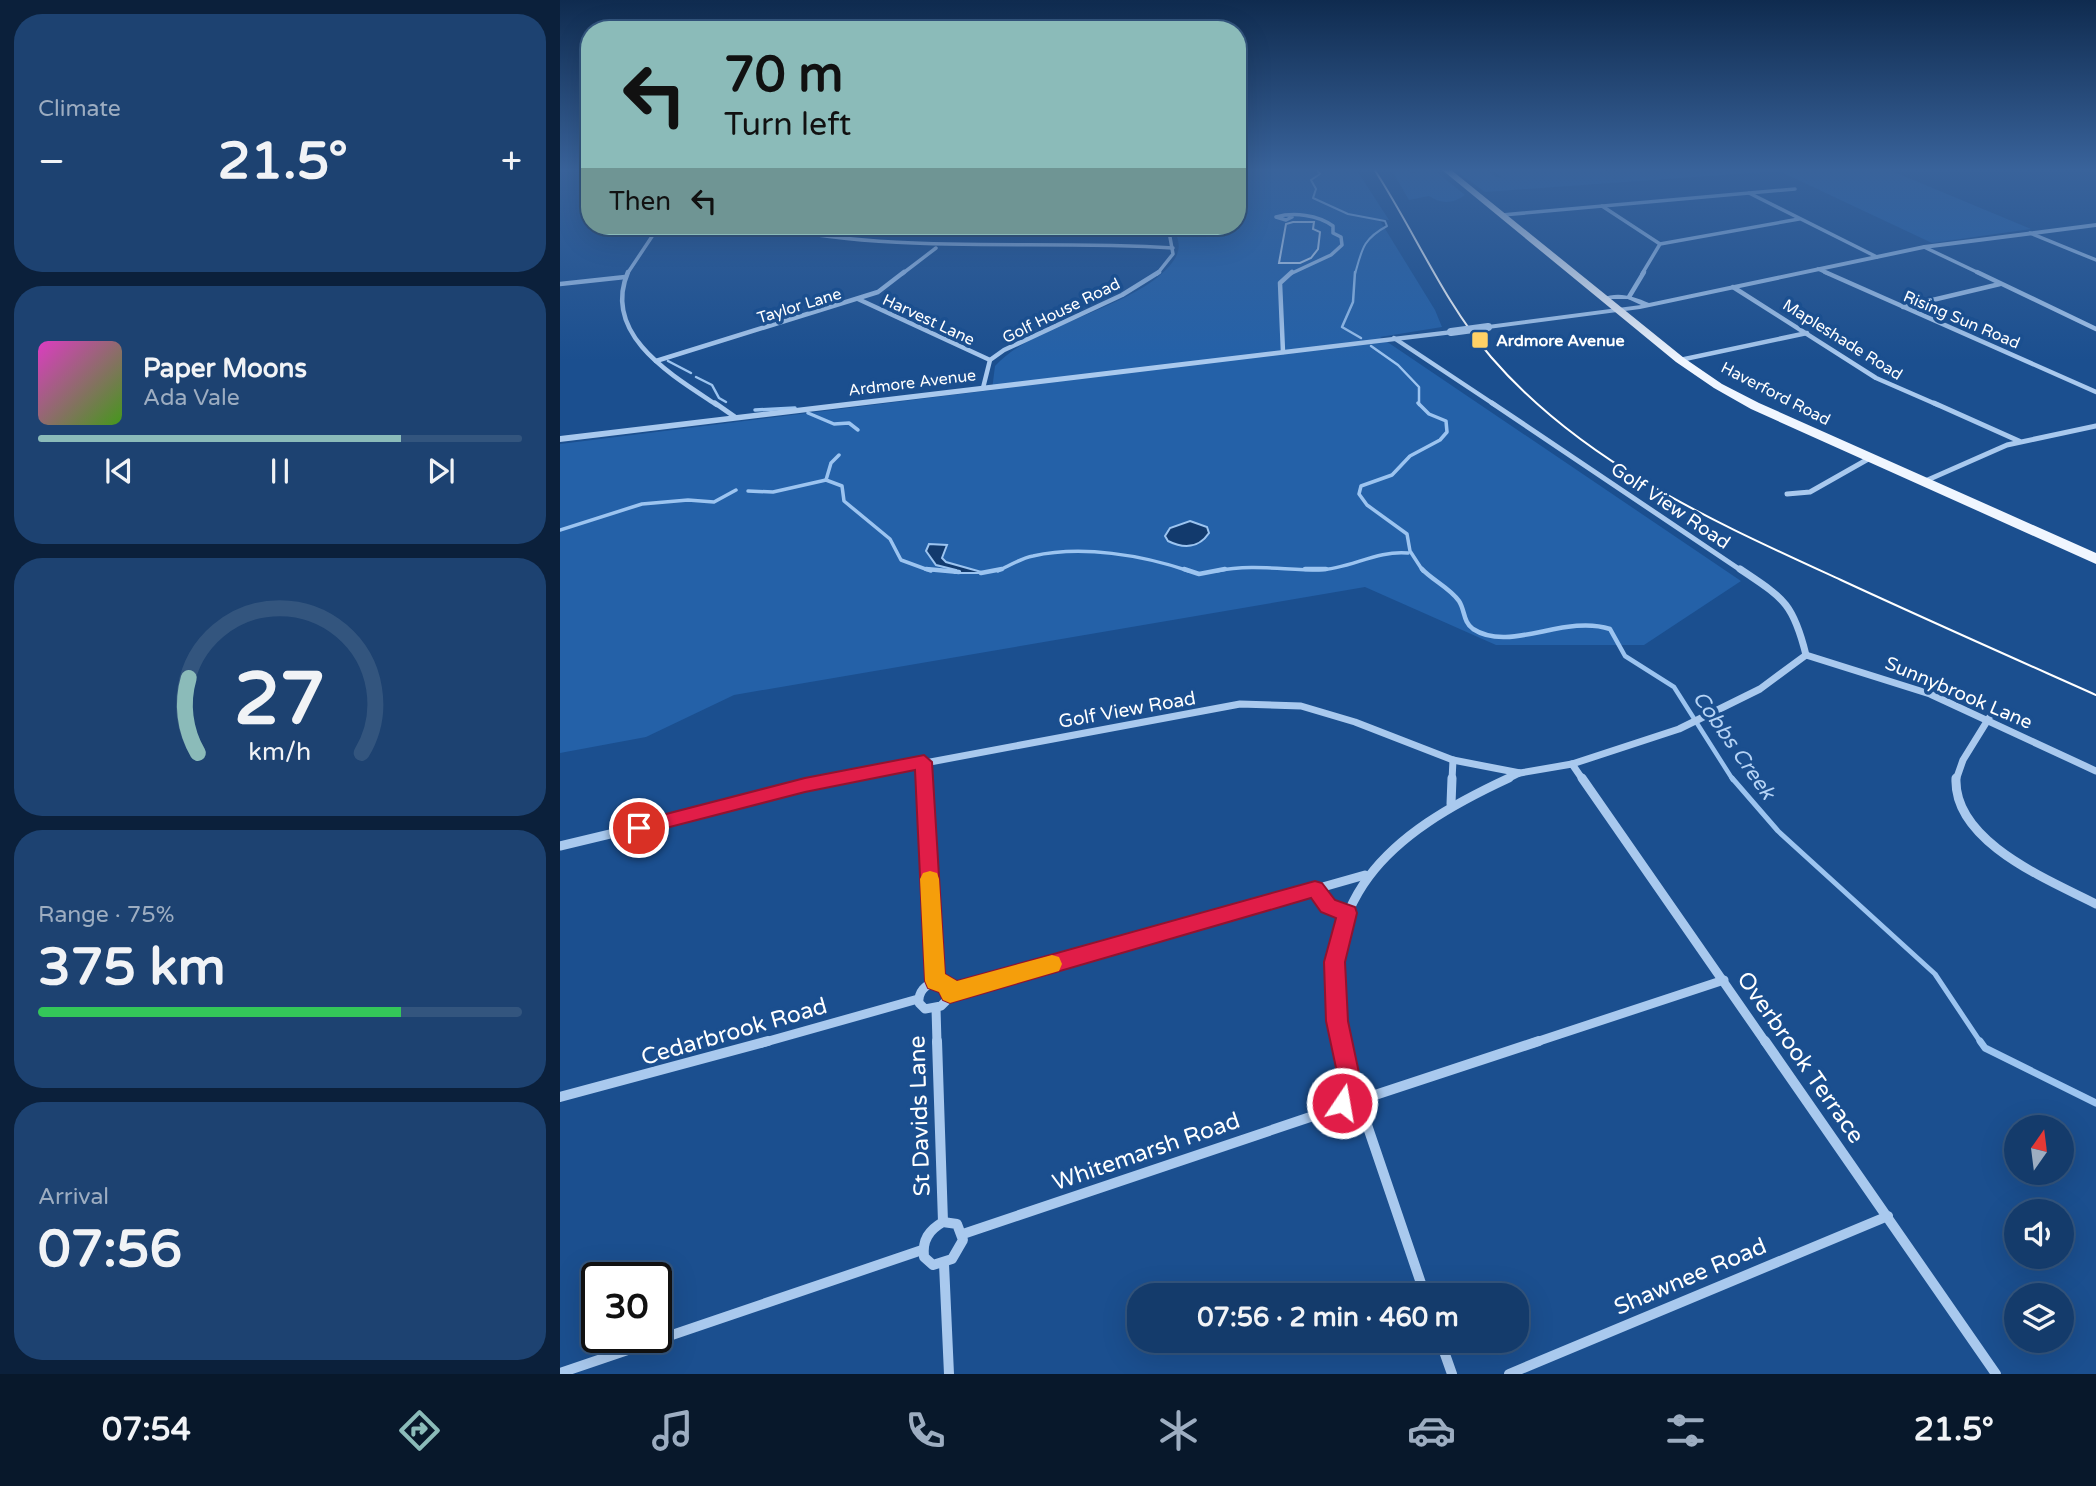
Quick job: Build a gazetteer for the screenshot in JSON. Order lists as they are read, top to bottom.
{
  "streets": {
    "main road": ["Haverford Road"],
    "street": [
      "Taylor Lane",
      "Golf House Road",
      "Harvest Lane",
      "Rising Sun Road",
      "Mapleshade Road",
      "Ardmore Avenue",
      "Golf View Road",
      "Sunnybrook Lane",
      "Cedarbrook Road",
      "Overbrook Terrace",
      "St Davids Lane",
      "Whitemarsh Road",
      "Shawnee Road"
    ]
  },
  "crossings": [
    ["Taylor Lane", "Harvest Lane"],
    ["Golf House Road", "Harvest Lane"],
    ["Golf House Road", "Ardmore Avenue"],
    ["Rising Sun Road", "Ardmore Avenue"],
    ["Mapleshade Road", "Ardmore Avenue"],
    ["Ardmore Avenue", "Haverford Road"],
    ["Ardmore Avenue", "Golf View Road"],
    ["Golf View Road", "Sunnybrook Lane"],
    ["Golf View Road", "Overbrook Terrace"],
    ["Cedarbrook Road", "St Davids Lane"],
    ["Overbrook Terrace", "Shawnee Road"],
    ["St Davids Lane", "Whitemarsh Road"]
  ],
  "water": ["Cobbs Creek"],
  "places": {
    "transit": ["Ardmore Avenue"]
  },
  "north": "top",
  "page": {
    "tile": [
      "Climate",
      ["Range · 75%", "375 km"],
      ["Arrival", "07:56"]
    ],
    "turn": ["70 m", "Turn left"],
    "heat": ["−", "21.5°", "+"],
    "then": "Then",
    "song": ["Paper Moons", "Ada Vale"],
    "limit": "30",
    "trip": "07:56 · 2 min · 460 m",
    "tabs": ["07:54", "21.5°"],
    "gauge": ["27", "km/h"]
  }
}
